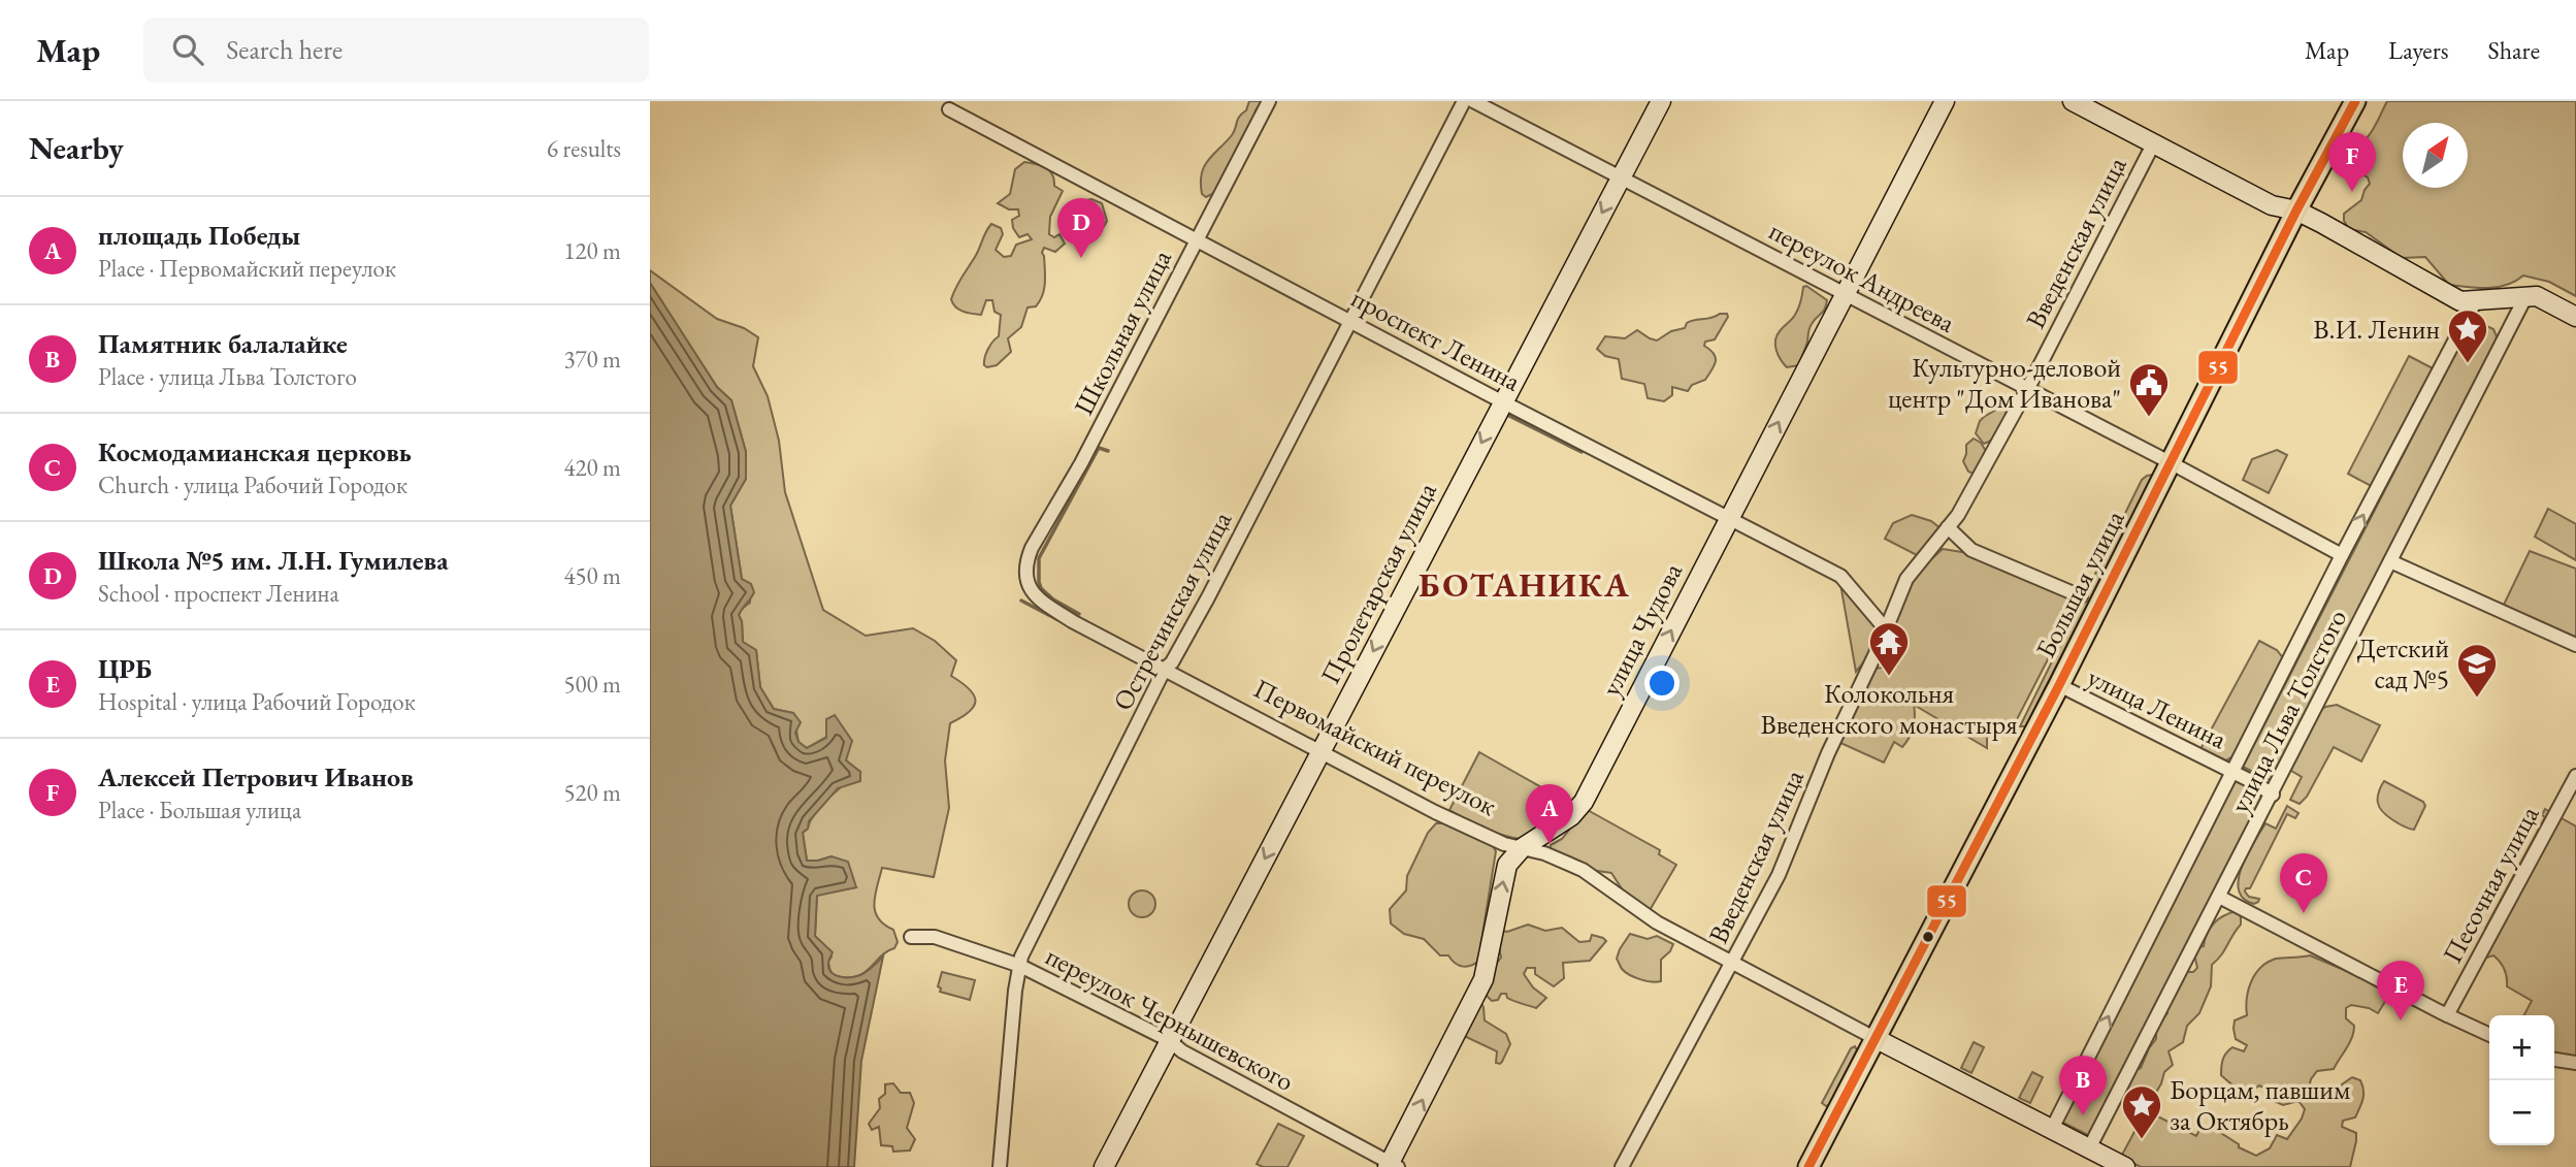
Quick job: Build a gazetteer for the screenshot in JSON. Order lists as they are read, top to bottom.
{
  "streets": {
    "main road": ["Большая улица"],
    "street": [
      "Введенская улица",
      "переулок Андреева",
      "Школьная улица",
      "проспект Ленина",
      "Пролетарская улица",
      "Остречинская улица",
      "улица Чудова",
      "улица Ленина",
      "улица Льва Толстого",
      "Первомайский переулок",
      "Песочная улица",
      "переулок Чернышевского"
    ]
  },
  "crossings": [
    ["Введенская улица", "переулок Андреева"],
    ["Введенская улица", "проспект Ленина"],
    ["Введенская улица", "Первомайский переулок"],
    ["переулок Андреева", "Пролетарская улица"],
    ["переулок Андреева", "Большая улица"],
    ["переулок Андреева", "улица Чудова"],
    ["переулок Андреева", "улица Льва Толстого"],
    ["Школьная улица", "проспект Ленина"],
    ["Школьная улица", "Первомайский переулок"],
    ["проспект Ленина", "Пролетарская улица"],
    ["проспект Ленина", "Остречинская улица"],
    ["проспект Ленина", "улица Чудова"],
    ["Пролетарская улица", "Первомайский переулок"],
    ["Пролетарская улица", "переулок Чернышевского"],
    ["Большая улица", "улица Ленина"],
    ["Большая улица", "Первомайский переулок"],
    ["Остречинская улица", "Первомайский переулок"],
    ["Остречинская улица", "переулок Чернышевского"],
    ["улица Чудова", "Первомайский переулок"],
    ["улица Чудова", "переулок Чернышевского"],
    ["улица Ленина", "улица Льва Толстого"],
    ["улица Льва Толстого", "Первомайский переулок"]
  ],
  "one_way": ["Пролетарская улица", "улица Чудова"],
  "districts": ["БОТАНИКА"],
  "places": {
    "place": ["В.И. Ленин", "Борцам, павшим за Октябрь"],
    "public building": ["Культурно-деловой центр \"Дом Иванова\""],
    "temple": ["Колокольня Введенского монастыря"],
    "school or university": ["Детский сад №5"]
  },
  "lines": ["transit line 55"],
  "north": "top right",
  "page": {
    "header": "Map",
    "search": "Search here",
    "nav": ["Map", "Layers", "Share"],
    "heading": ["Nearby", "6 results"],
    "pins": [
      "F",
      "D",
      "A",
      "C",
      "E",
      "B"
    ],
    "list": [
      {
        "mark": "A",
        "name": "площадь Победы",
        "note": "Place · Первомайский переулок",
        "value": "120 m"
      },
      {
        "mark": "B",
        "name": "Памятник балалайке",
        "note": "Place · улица Льва Толстого",
        "value": "370 m"
      },
      {
        "mark": "C",
        "name": "Космодамианская церковь",
        "note": "Church · улица Рабочий Городок",
        "value": "420 m"
      },
      {
        "mark": "D",
        "name": "Школа №5 им. Л.Н. Гумилева",
        "note": "School · проспект Ленина",
        "value": "450 m"
      },
      {
        "mark": "E",
        "name": "ЦРБ",
        "note": "Hospital · улица Рабочий Городок",
        "value": "500 m"
      },
      {
        "mark": "F",
        "name": "Алексей Петрович Иванов",
        "note": "Place · Большая улица",
        "value": "520 m"
      }
    ],
    "map_buttons": ["+", "−"]
  }
}
